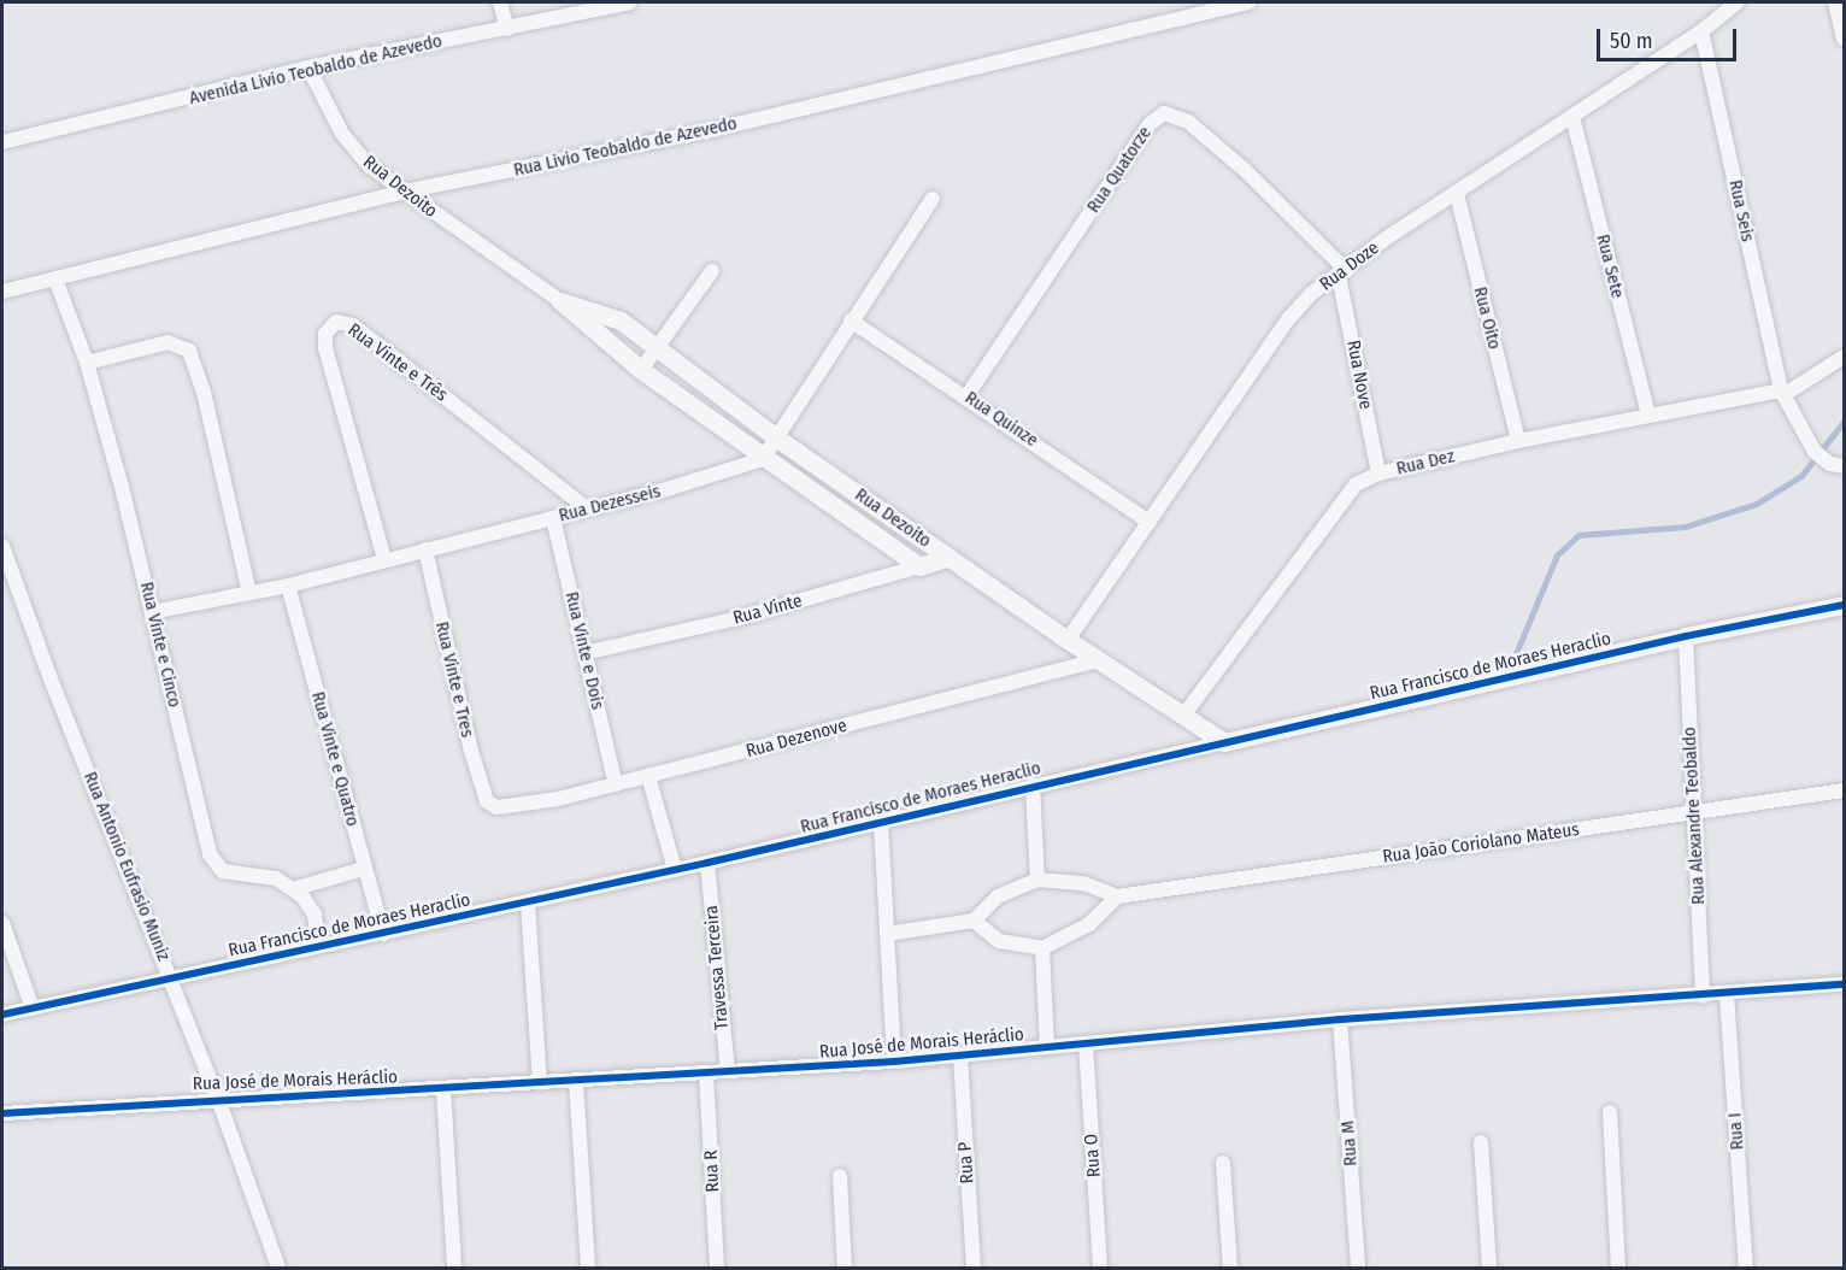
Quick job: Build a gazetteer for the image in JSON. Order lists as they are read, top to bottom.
{
  "streets": {
    "street": [
      "Avenida Livio Teobaldo de Azevedo",
      "Rua Livio Teobaldo de Azevedo",
      "Rua Quatorze",
      "Rua Dezoito",
      "Rua Seis",
      "Rua Doze",
      "Rua Sete",
      "Rua Oito",
      "Rua Vinte e Três",
      "Rua Nove",
      "Rua Quinze",
      "Rua Dez",
      "Rua Dezesseis",
      "Rua Vinte",
      "Rua Vinte e Cinco",
      "Rua Vinte e Dois",
      "Rua Francisco de Moraes Heraclio",
      "Rua Vinte e Tres",
      "Rua Dezenove",
      "Rua Vinte e Quatro",
      "Rua Alexandre Teobaldo",
      "Rua João Coriolano Mateus",
      "Rua Antonio Eufrasio Muniz",
      "Travessa Terceira",
      "Rua José de Morais Heráclio",
      "Rua I",
      "Rua M",
      "Rua O",
      "Rua P",
      "Rua R"
    ]
  },
  "crossings": [
    ["Avenida Livio Teobaldo de Azevedo", "Rua Dezoito"],
    ["Rua Livio Teobaldo de Azevedo", "Rua Dezoito"],
    ["Rua Livio Teobaldo de Azevedo", "Rua Vinte e Cinco"],
    ["Rua Quatorze", "Rua Doze"],
    ["Rua Quatorze", "Rua Nove"],
    ["Rua Quatorze", "Rua Quinze"],
    ["Rua Dezoito", "Rua Doze"],
    ["Rua Dezoito", "Rua Dez"],
    ["Rua Dezoito", "Rua Dezesseis"],
    ["Rua Dezoito", "Rua Vinte"],
    ["Rua Dezoito", "Rua Francisco de Moraes Heraclio"],
    ["Rua Dezoito", "Rua Dezenove"],
    ["Rua Seis", "Rua Doze"],
    ["Rua Seis", "Rua Dez"],
    ["Rua Doze", "Rua Sete"],
    ["Rua Doze", "Rua Oito"],
    ["Rua Doze", "Rua Nove"],
    ["Rua Doze", "Rua Quinze"],
    ["Rua Sete", "Rua Dez"],
    ["Rua Oito", "Rua Dez"],
    ["Rua Vinte e Três", "Rua Dezesseis"],
    ["Rua Nove", "Rua Dez"],
    ["Rua Dezesseis", "Rua Vinte e Cinco"],
    ["Rua Dezesseis", "Rua Vinte e Dois"],
    ["Rua Dezesseis", "Rua Vinte e Tres"],
    ["Rua Dezesseis", "Rua Vinte e Quatro"],
    ["Rua Vinte", "Rua Vinte e Dois"],
    ["Rua Vinte e Dois", "Rua Dezenove"],
    ["Rua Francisco de Moraes Heraclio", "Rua Vinte e Quatro"],
    ["Rua Francisco de Moraes Heraclio", "Rua Alexandre Teobaldo"],
    ["Rua Francisco de Moraes Heraclio", "Rua Antonio Eufrasio Muniz"],
    ["Rua Francisco de Moraes Heraclio", "Travessa Terceira"],
    ["Rua Vinte e Tres", "Rua Dezenove"],
    ["Rua Alexandre Teobaldo", "Rua João Coriolano Mateus"],
    ["Rua Alexandre Teobaldo", "Rua José de Morais Heráclio"],
    ["Rua Antonio Eufrasio Muniz", "Rua José de Morais Heráclio"],
    ["Travessa Terceira", "Rua José de Morais Heráclio"],
    ["Rua José de Morais Heráclio", "Rua I"],
    ["Rua José de Morais Heráclio", "Rua M"],
    ["Rua José de Morais Heráclio", "Rua O"],
    ["Rua José de Morais Heráclio", "Rua P"],
    ["Rua José de Morais Heráclio", "Rua R"]
  ],
  "scale_bar": "50 m"
}
